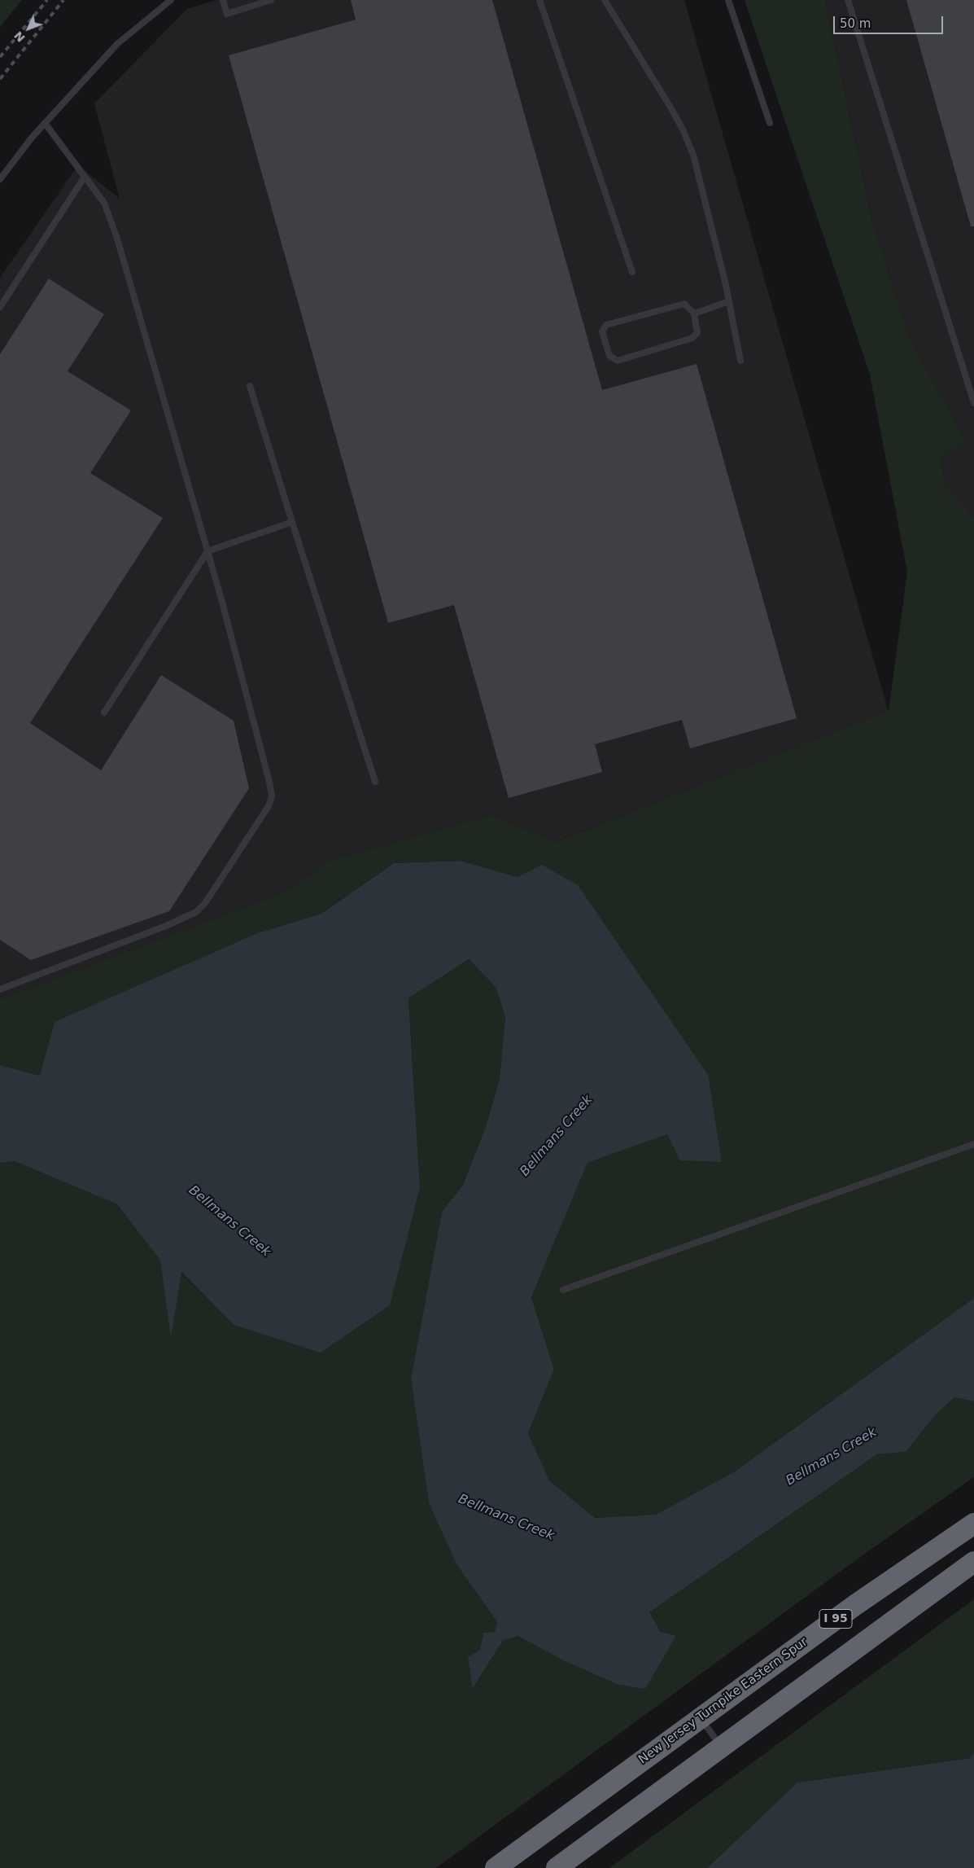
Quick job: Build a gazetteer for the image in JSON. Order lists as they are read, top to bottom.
{
  "streets": {
    "highway": ["I 95", "New Jersey Turnpike Eastern Spur"]
  },
  "water": ["Bellmans Creek"],
  "scale_bar": "50 m",
  "north": "bottom left"
}
